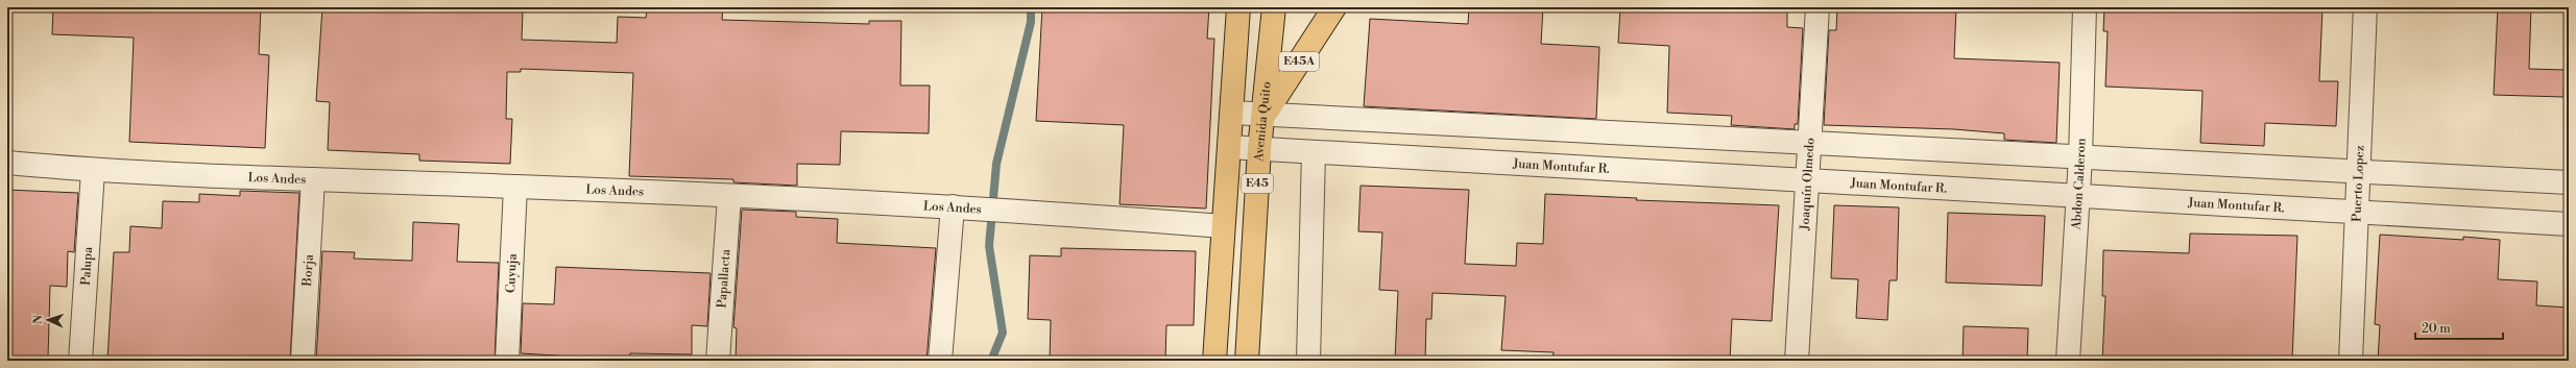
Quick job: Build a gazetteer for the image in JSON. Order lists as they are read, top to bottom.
{
  "streets": {
    "highway": ["E45A", "Avenida Quito", "E45"],
    "street": [
      "Juan Montufar R.",
      "Los Andes",
      "Puerto Lopez",
      "Joaquín Olmedo",
      "Abdon Calderon",
      "Palupa",
      "Borja",
      "Cuyuja",
      "Papallacta"
    ]
  },
  "crossings": [
    ["E45A", "Avenida Quito"],
    ["Avenida Quito", "Juan Montufar R."],
    ["Juan Montufar R.", "E45"],
    ["Juan Montufar R.", "Puerto Lopez"],
    ["Juan Montufar R.", "Joaquín Olmedo"],
    ["Juan Montufar R.", "Abdon Calderon"],
    ["Los Andes", "E45"],
    ["Los Andes", "Palupa"],
    ["Los Andes", "Borja"],
    ["Los Andes", "Cuyuja"],
    ["Los Andes", "Papallacta"]
  ],
  "scale_bar": "20 m",
  "north": "left"
}
